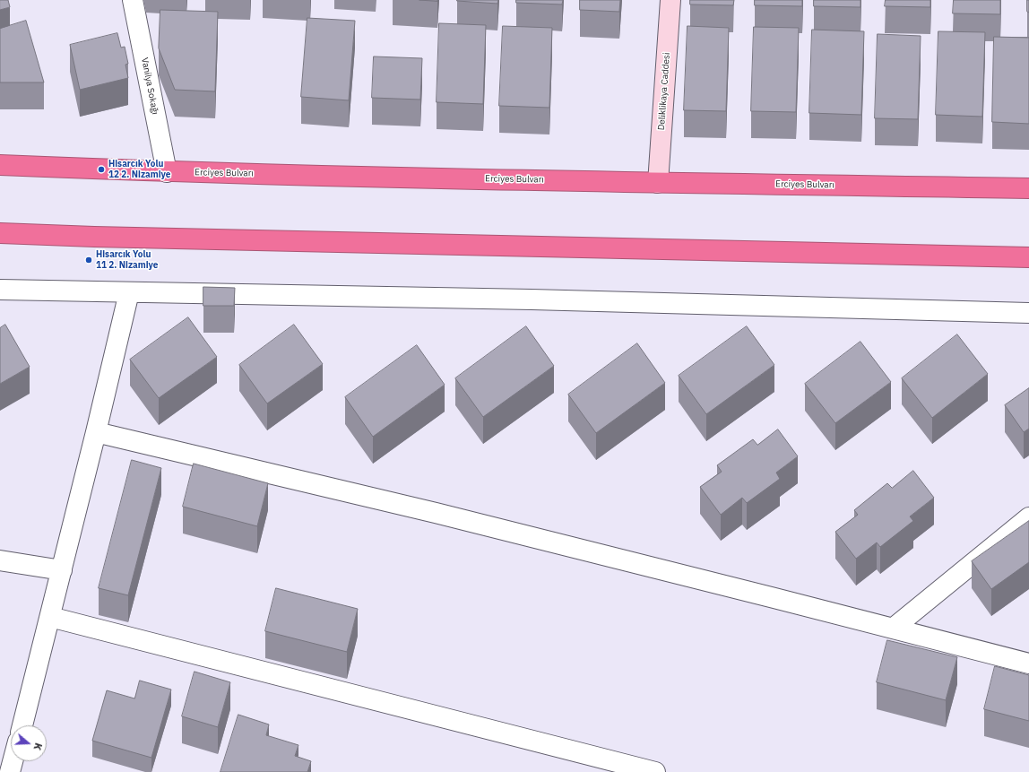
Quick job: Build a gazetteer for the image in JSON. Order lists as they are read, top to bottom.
{
  "streets": {
    "highway": ["Erciyes Bulvarı"],
    "street": ["Vanilya Sokağı", "Deliklikaya Caddesi"]
  },
  "crossings": [
    ["Vanilya Sokağı", "Erciyes Bulvarı"],
    ["Deliklikaya Caddesi", "Erciyes Bulvarı"]
  ],
  "places": ["Hisarcık Yolu 12 2. Nizamiye", "Hisarcık Yolu 11 2. Nizamiye"],
  "north": "right"
}
